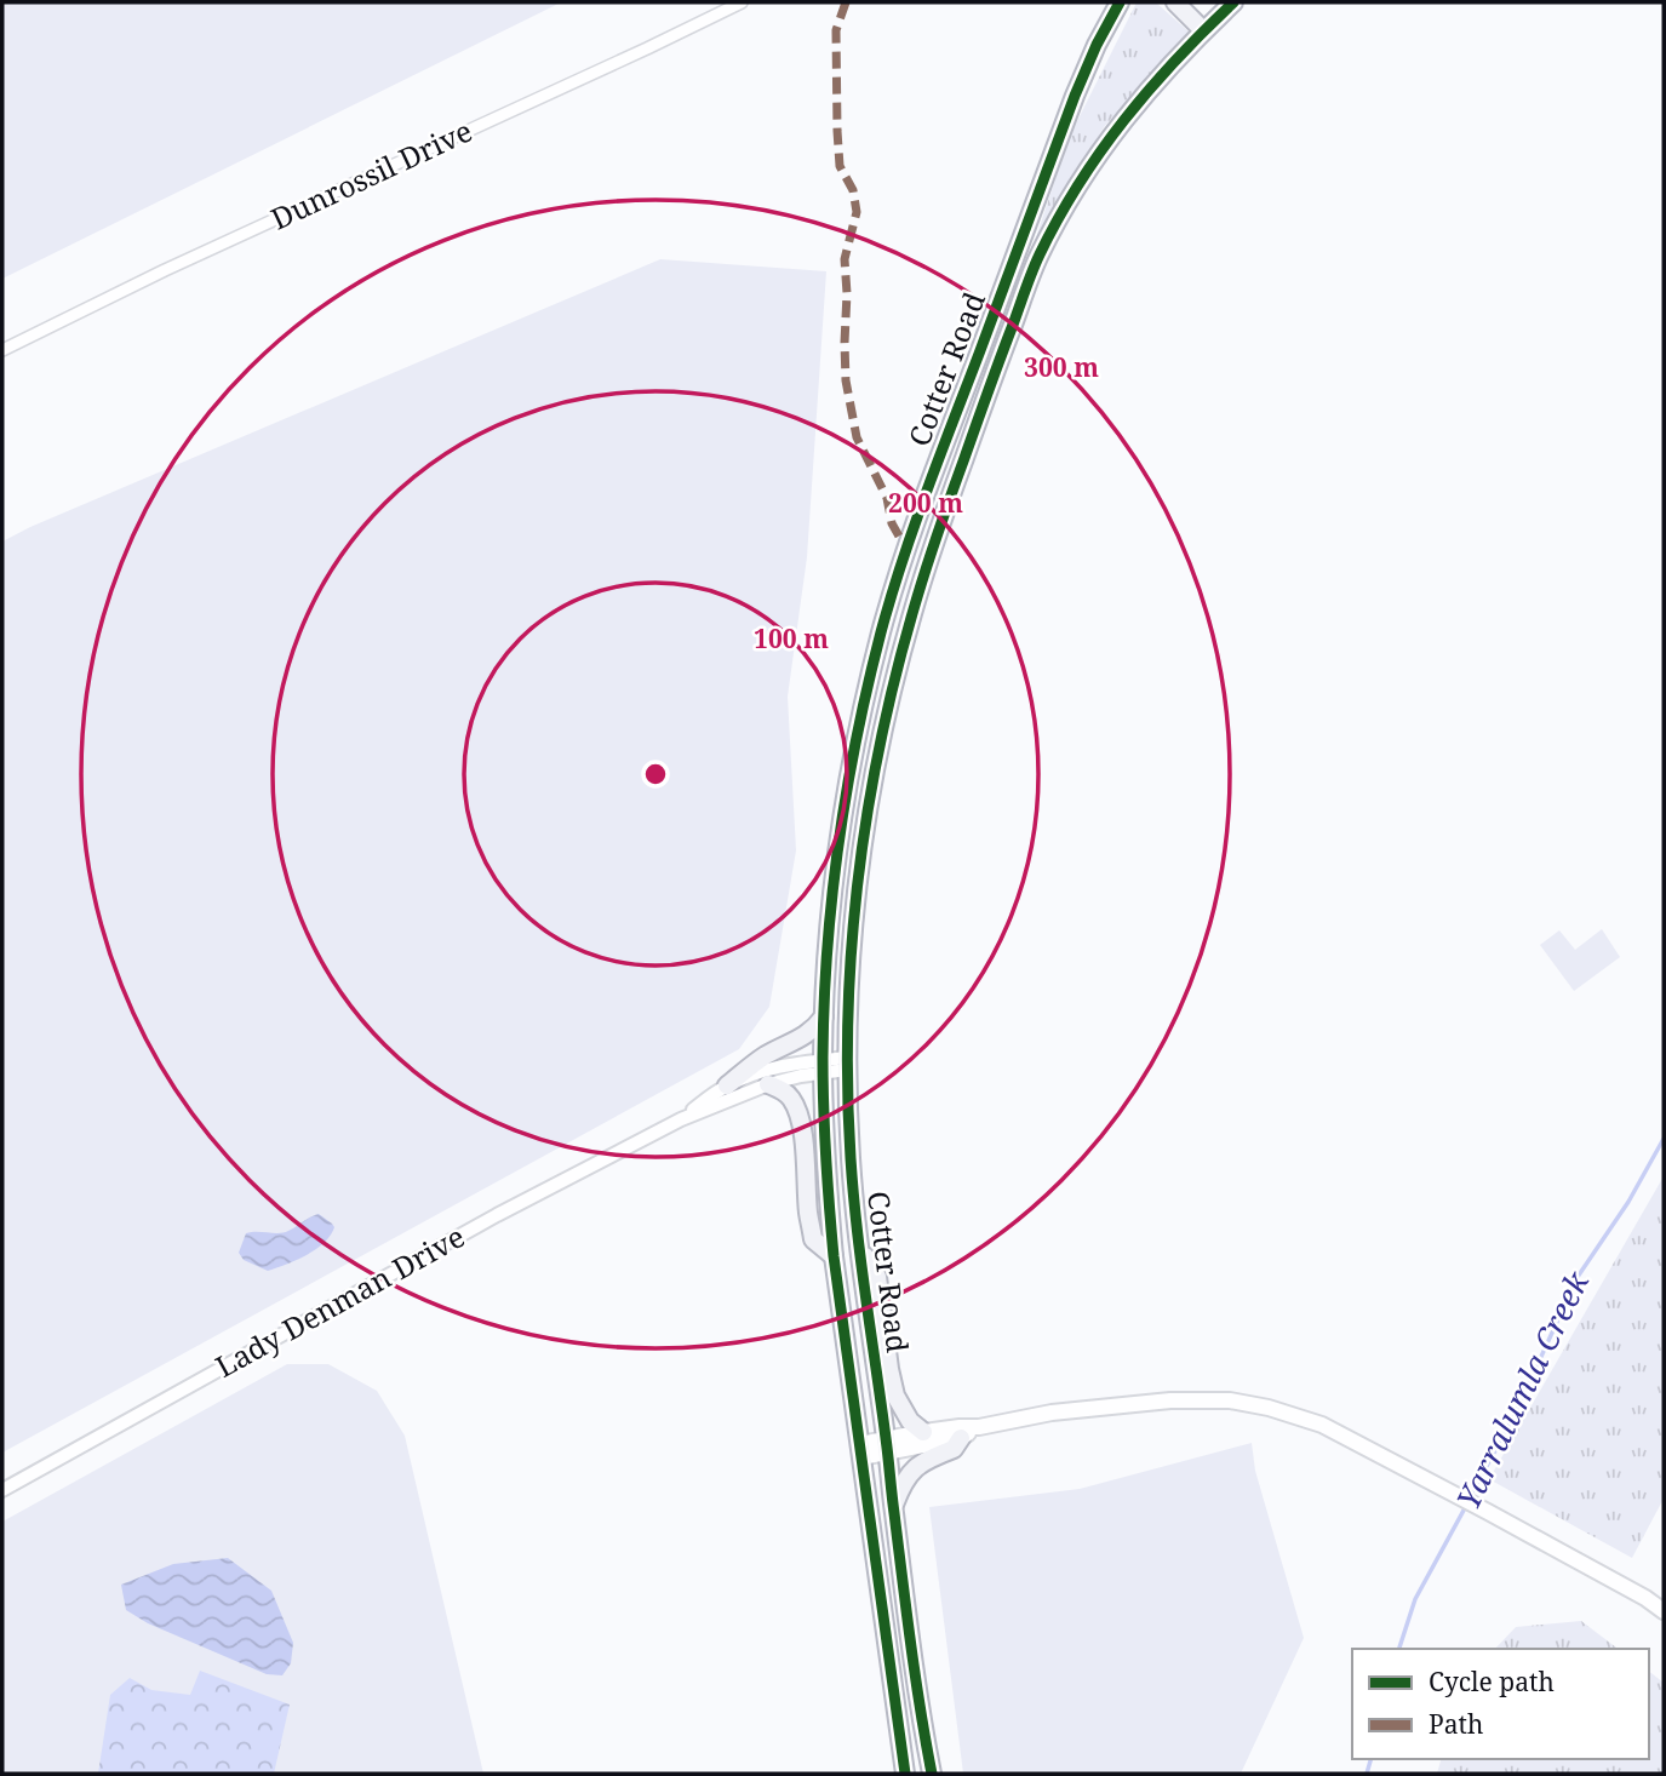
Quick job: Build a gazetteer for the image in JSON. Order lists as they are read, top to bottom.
{
  "streets": {
    "main road": ["Cotter Road"],
    "street": ["Dunrossil Drive", "Lady Denman Drive"]
  },
  "crossings": [
    ["Cotter Road", "Lady Denman Drive"]
  ],
  "water": ["Yarralumla Creek"],
  "legend": ["Cycle path", "Path"],
  "rings": ["300 m", "200 m", "100 m"]
}
